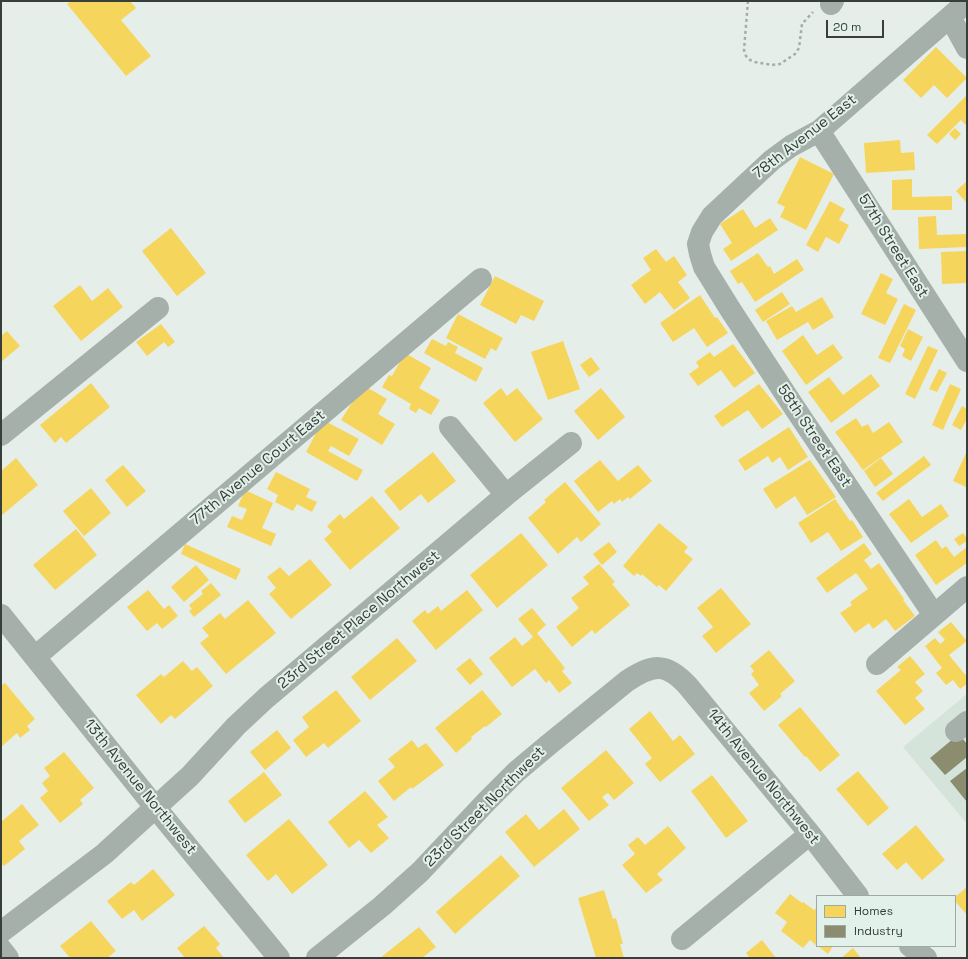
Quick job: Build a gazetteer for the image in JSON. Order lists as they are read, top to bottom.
{
  "streets": {
    "street": [
      "78th Avenue East",
      "57th Street East",
      "58th Street East",
      "77th Avenue Court East",
      "23rd Street Place Northwest",
      "14th Avenue Northwest",
      "13th Avenue Northwest",
      "23rd Street Northwest"
    ]
  },
  "crossings": [
    ["78th Avenue East", "57th Street East"],
    ["78th Avenue East", "58th Street East"],
    ["77th Avenue Court East", "13th Avenue Northwest"],
    ["23rd Street Place Northwest", "13th Avenue Northwest"],
    ["14th Avenue Northwest", "23rd Street Northwest"]
  ],
  "legend": ["Homes", "Industry"],
  "scale_bar": "20 m"
}
